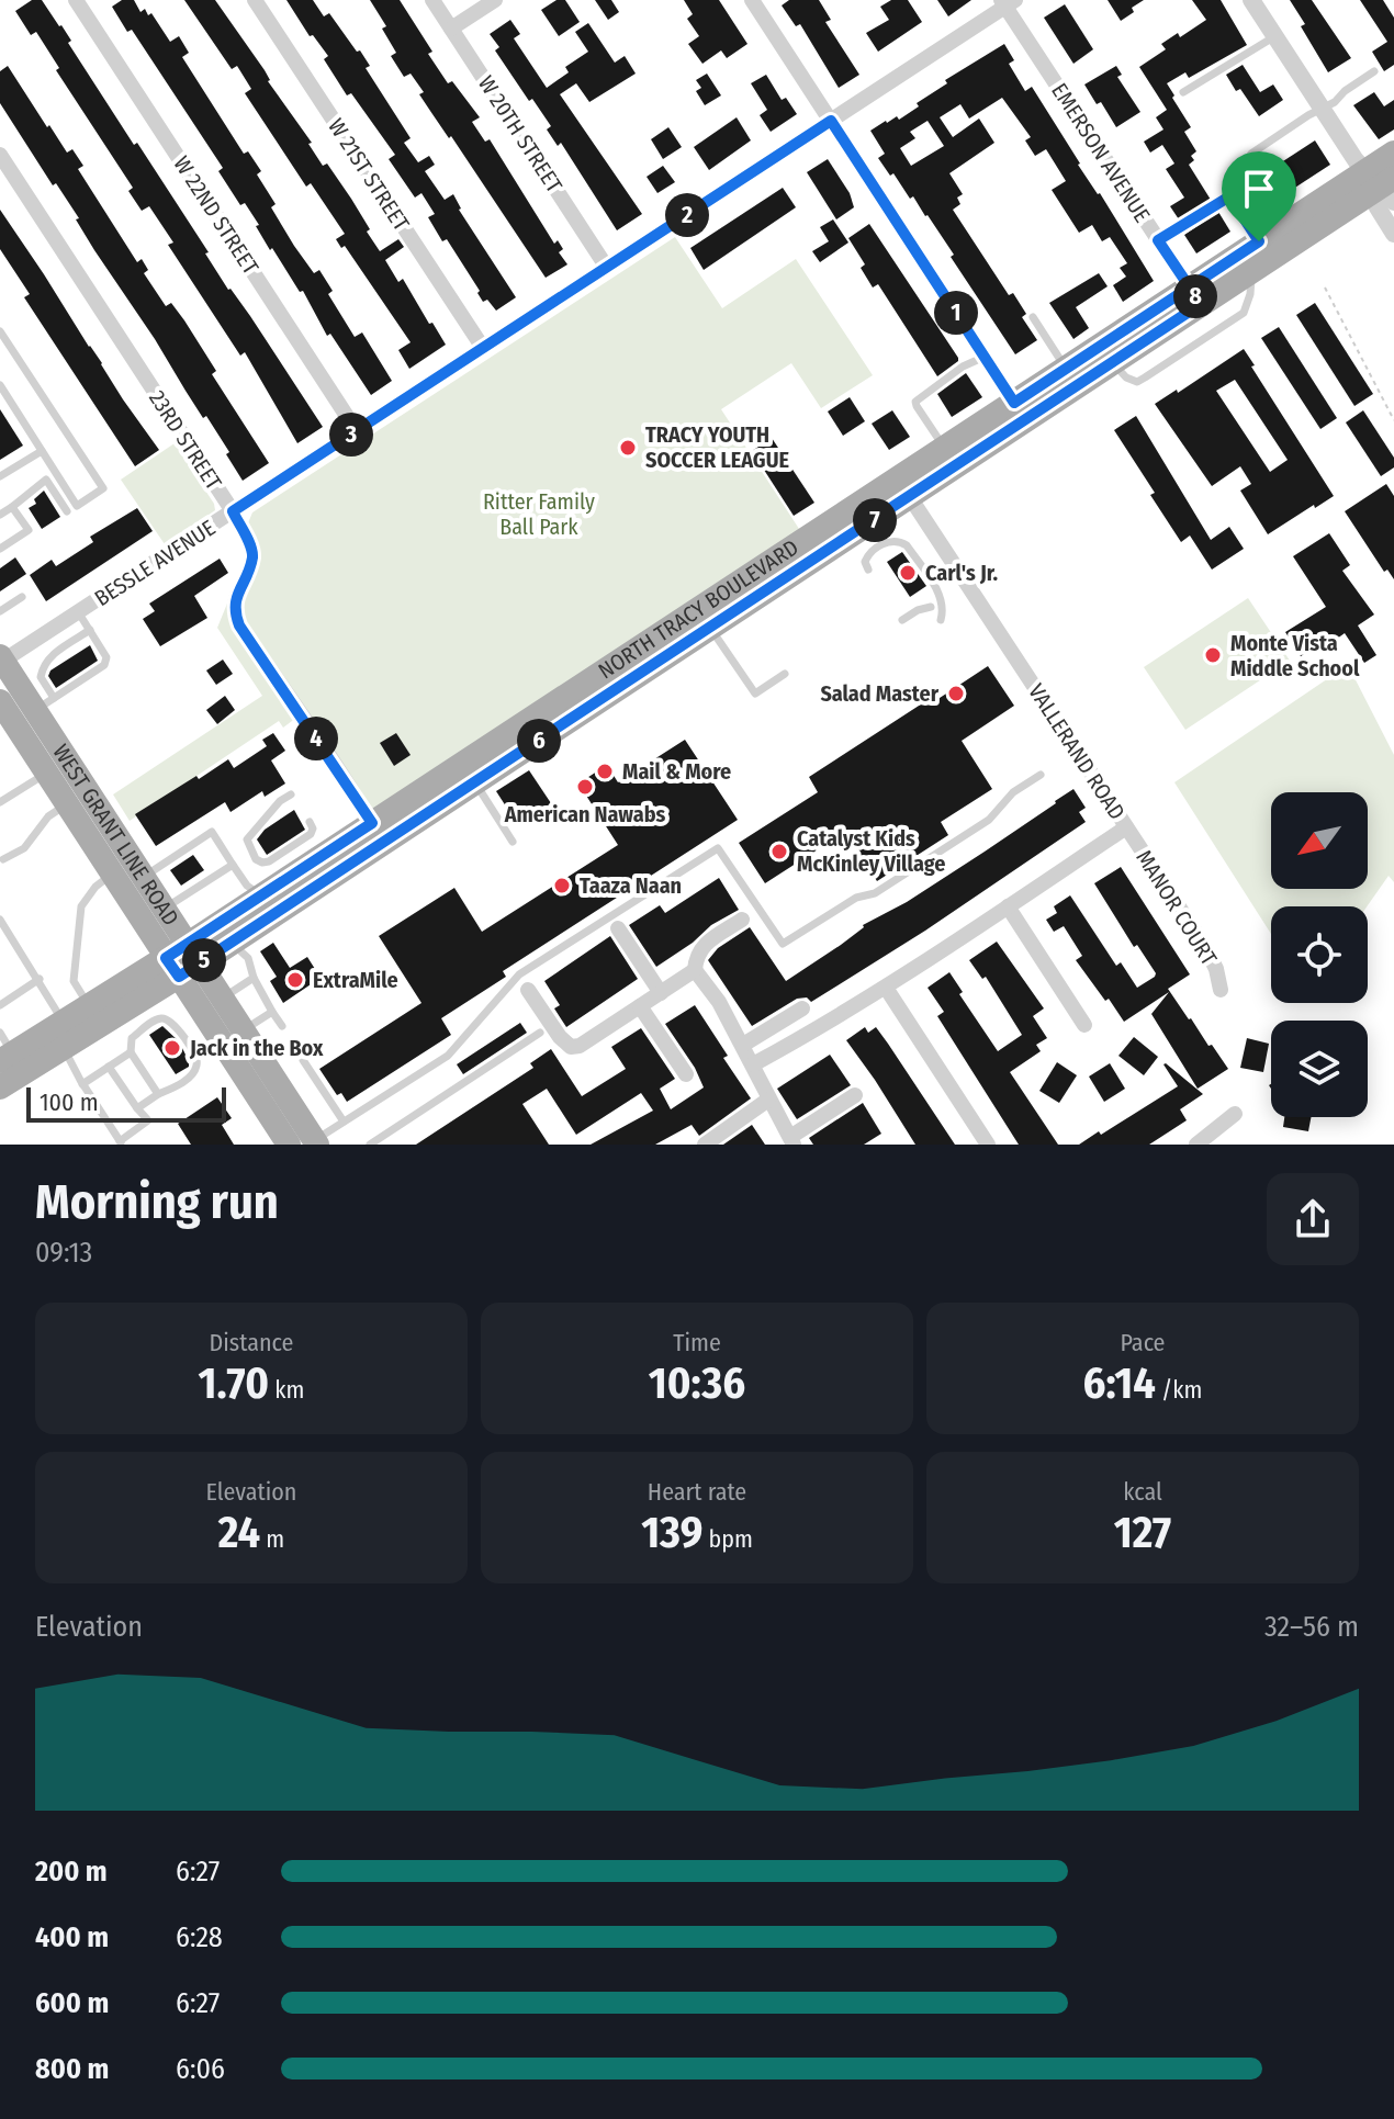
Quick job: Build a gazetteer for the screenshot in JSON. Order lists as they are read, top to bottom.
{
  "streets": {
    "main road": ["NORTH TRACY BOULEVARD", "WEST GRANT LINE ROAD"],
    "street": [
      "W 20TH STREET",
      "EMERSON AVENUE",
      "W 21ST STREET",
      "W 22ND STREET",
      "23RD STREET",
      "BESSLE AVENUE",
      "VALLERAND ROAD",
      "MANOR COURT"
    ]
  },
  "crossings": [
    ["W 20TH STREET", "BESSLE AVENUE"],
    ["EMERSON AVENUE", "BESSLE AVENUE"],
    ["EMERSON AVENUE", "NORTH TRACY BOULEVARD"],
    ["W 21ST STREET", "BESSLE AVENUE"],
    ["W 22ND STREET", "BESSLE AVENUE"],
    ["23RD STREET", "BESSLE AVENUE"],
    ["23RD STREET", "NORTH TRACY BOULEVARD"],
    ["BESSLE AVENUE", "WEST GRANT LINE ROAD"],
    ["NORTH TRACY BOULEVARD", "VALLERAND ROAD"],
    ["NORTH TRACY BOULEVARD", "WEST GRANT LINE ROAD"],
    ["VALLERAND ROAD", "MANOR COURT"]
  ],
  "parks": ["Ritter Family Ball Park"],
  "places": [
    "TRACY YOUTH SOCCER LEAGUE",
    "Carl's Jr.",
    "Monte Vista Middle School",
    "Salad Master",
    "Mail & More",
    "American Nawabs",
    "Catalyst Kids McKinley Village",
    "Taaza Naan",
    "ExtraMile",
    "Jack in the Box"
  ],
  "scale_bar": "100 m",
  "north": "bottom left",
  "page": {
    "pins": [
      "2",
      "8",
      "1",
      "3",
      "7",
      "4",
      "6",
      "5"
    ],
    "scale": "100 m",
    "heading": ["Morning run", "09:13"],
    "stats": [
      ["Distance", "1.70 km"],
      ["Time", "10:36"],
      ["Pace", "6:14 /km"],
      ["Elevation", "24 m"],
      ["Heart rate", "139 bpm"],
      ["kcal", "127"]
    ],
    "chart": ["Elevation", "32–56 m"],
    "list": [
      {
        "name": "200 m",
        "note": "6:27"
      },
      {
        "name": "400 m",
        "note": "6:28"
      },
      {
        "name": "600 m",
        "note": "6:27"
      },
      {
        "name": "800 m",
        "note": "6:06"
      }
    ]
  }
}
